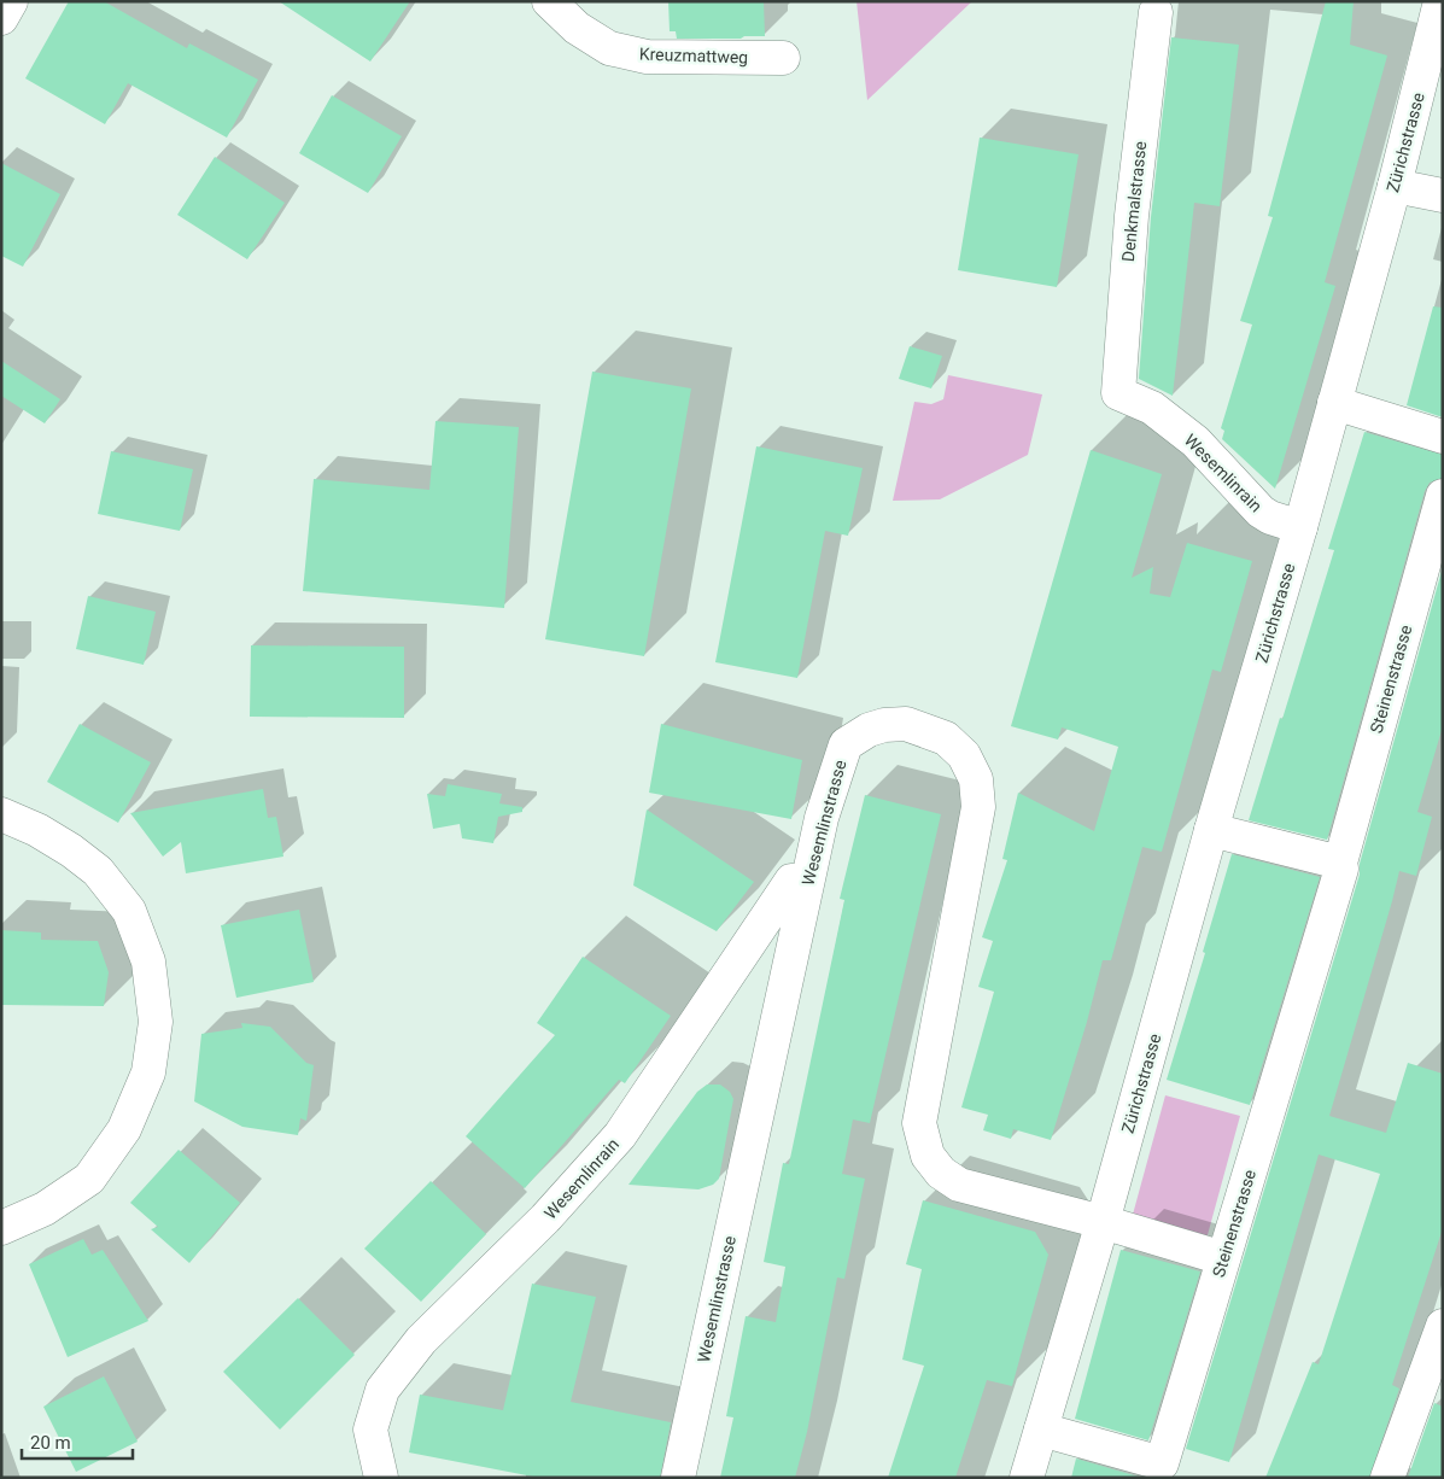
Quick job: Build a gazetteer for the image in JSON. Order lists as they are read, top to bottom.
{
  "streets": {
    "street": [
      "Kreuzmattweg",
      "Zürichstrasse",
      "Denkmalstrasse",
      "Wesemlinrain",
      "Steinenstrasse",
      "Wesemlinstrasse"
    ]
  },
  "crossings": [
    ["Zürichstrasse", "Wesemlinrain"],
    ["Zürichstrasse", "Steinenstrasse"],
    ["Zürichstrasse", "Wesemlinstrasse"],
    ["Denkmalstrasse", "Wesemlinrain"],
    ["Wesemlinrain", "Wesemlinstrasse"]
  ],
  "scale_bar": "20 m"
}
